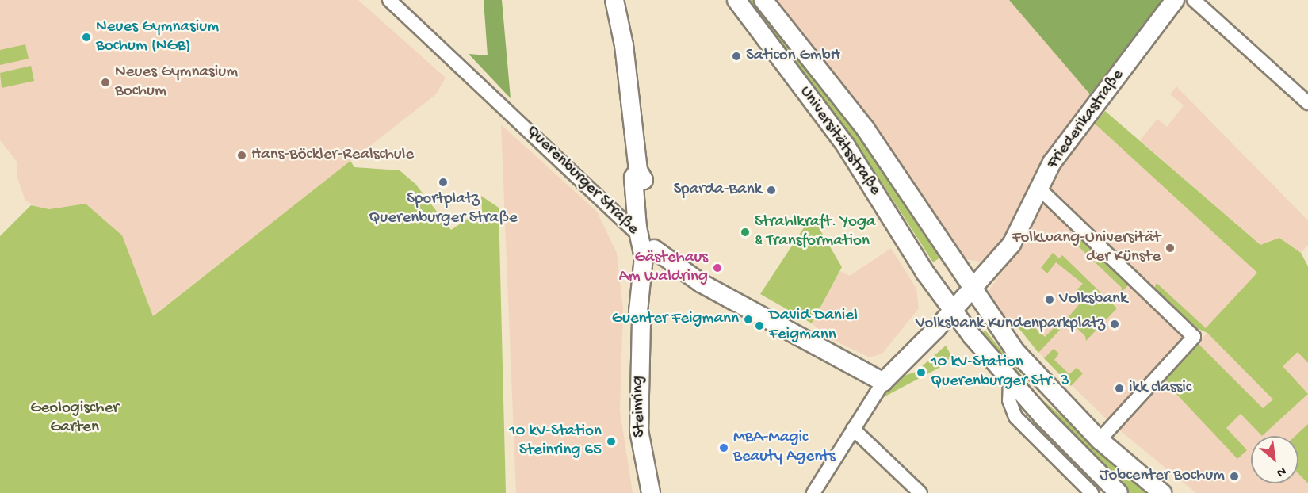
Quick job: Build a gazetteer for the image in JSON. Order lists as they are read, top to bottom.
{
  "streets": {
    "street": [
      "Friederikastraße",
      "Universitätsstraße",
      "Querenburger Straße",
      "Steinring"
    ]
  },
  "crossings": [
    ["Friederikastraße", "Universitätsstraße"],
    ["Querenburger Straße", "Steinring"]
  ],
  "parks": ["Geologischer Garten"],
  "places": [
    "Neues Gymnasium Bochum (NGB)",
    "Saticon GmbH",
    "Neues Gymnasium Bochum",
    "Hans-Böckler-Realschule",
    "Sportplatz Querenburger Straße",
    "Sparda-Bank",
    "Strahlkraft. Yoga & Transformation",
    "Folkwang-Universität der Künste",
    "Gästehaus Am Waldring",
    "Volksbank",
    "Guenter Feigmann",
    "Volksbank Kundenparkplatz",
    "David Daniel Feigmann",
    "10 kV-Station Querenburger Str. 3",
    "ikk classic",
    "10 kV-Station Steinring 65",
    "MBA-Magic Beauty Agents",
    "Jobcenter Bochum"
  ],
  "north": "bottom right"
}
